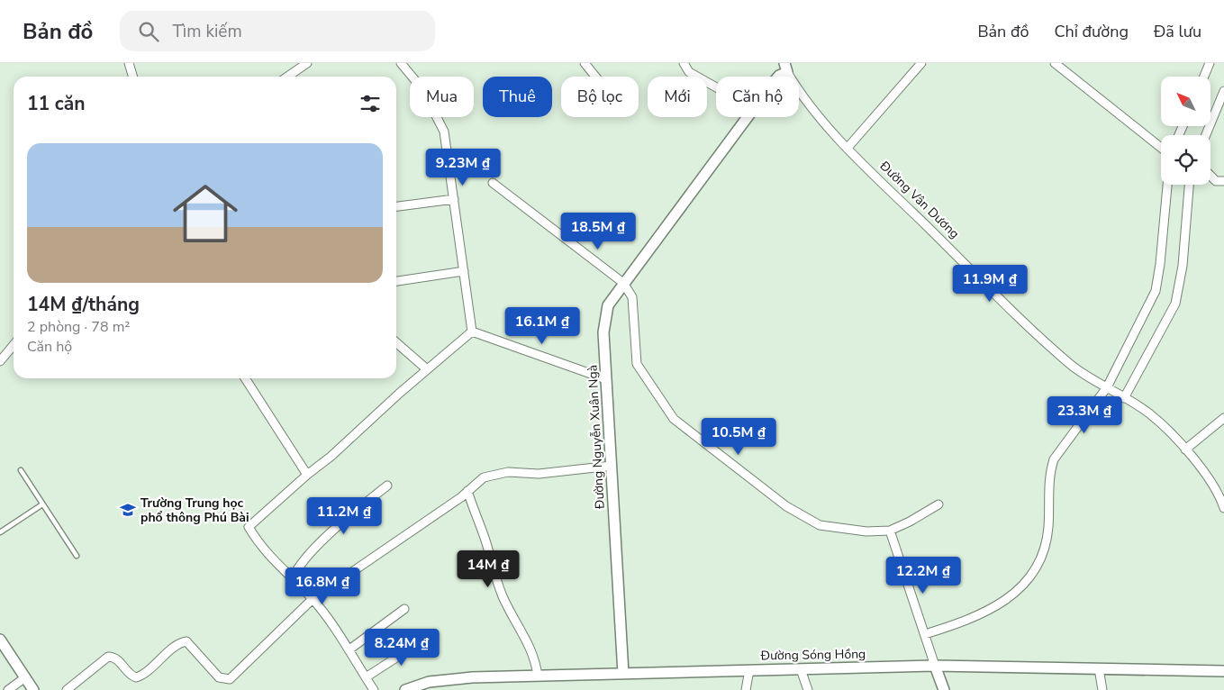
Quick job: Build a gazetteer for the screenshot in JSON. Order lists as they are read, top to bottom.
{
  "streets": {
    "street": ["Đường Vân Dương", "Đường Nguyễn Xuân Ngà", "Đường Sóng Hồng"]
  },
  "crossings": [
    ["Đường Vân Dương", "Đường Nguyễn Xuân Ngà"],
    ["Đường Nguyễn Xuân Ngà", "Đường Sóng Hồng"]
  ],
  "places": {
    "school or university": ["Trường Trung học phổ thông Phú Bài"]
  },
  "north": "top left",
  "page": {
    "header": "Bản đồ",
    "search": "Tìm kiếm",
    "nav": ["Bản đồ", "Chỉ đường", "Đã lưu"],
    "chip": [
      "Mua",
      "Thuê",
      "Bộ lọc",
      "Mới",
      "Căn hộ"
    ],
    "heading": "11 căn",
    "list": [
      {
        "name": "14M ₫/tháng",
        "note": "2 phòng · 78 m² · Căn hộ"
      }
    ],
    "price": [
      "9.23M ₫",
      "18.5M ₫",
      "11.9M ₫",
      "16.1M ₫",
      "23.3M ₫",
      "10.5M ₫",
      "11.2M ₫",
      "14M ₫",
      "12.2M ₫",
      "16.8M ₫",
      "8.24M ₫"
    ]
  }
}
